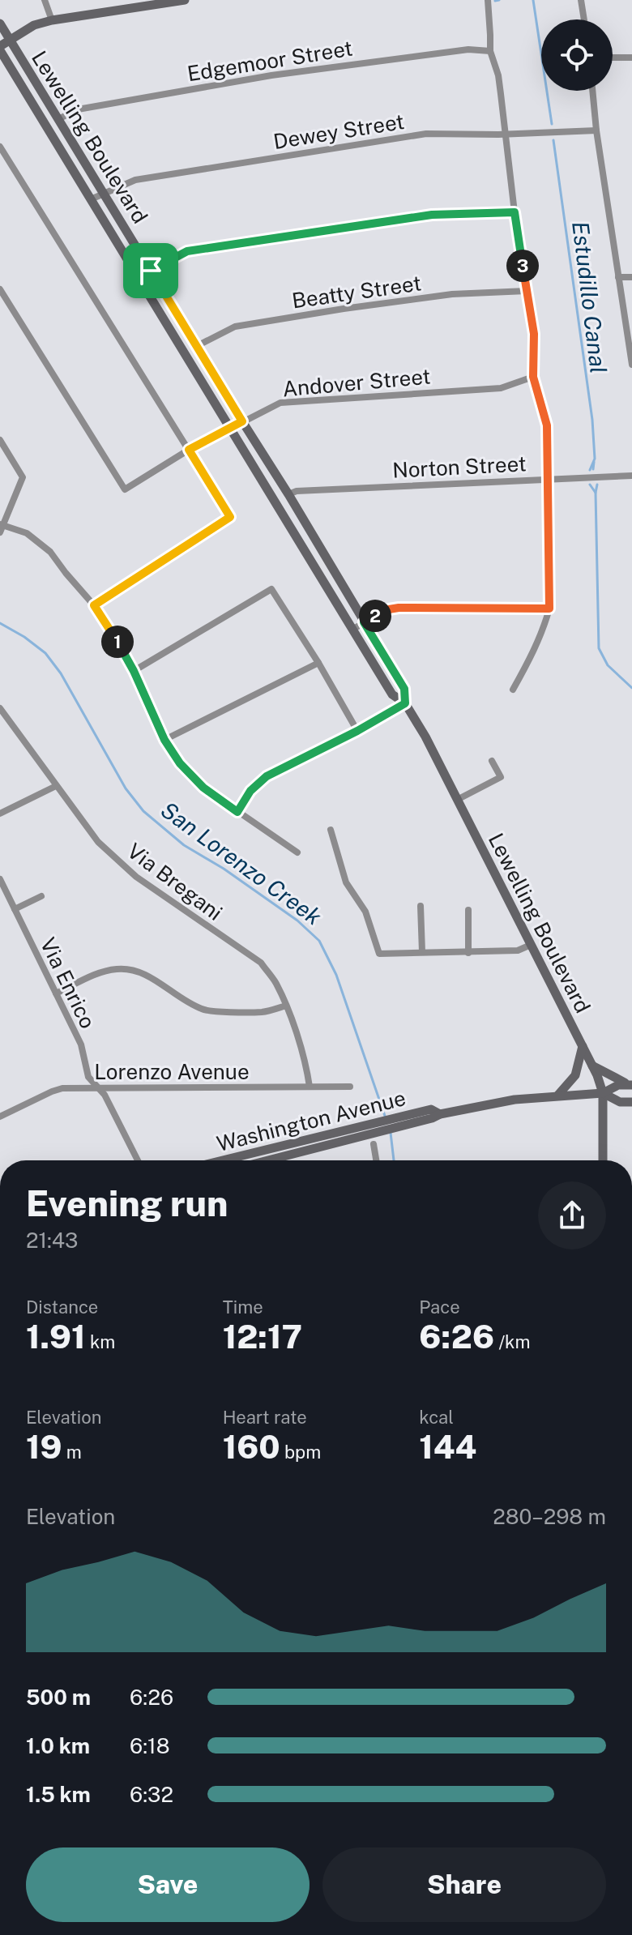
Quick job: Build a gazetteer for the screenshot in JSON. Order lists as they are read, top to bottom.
{
  "streets": {
    "main road": ["Lewelling Boulevard", "Washington Avenue"],
    "street": [
      "Edgemoor Street",
      "Dewey Street",
      "Beatty Street",
      "Andover Street",
      "Norton Street",
      "Via Bregani",
      "Via Enrico",
      "Lorenzo Avenue"
    ]
  },
  "crossings": [
    ["Edgemoor Street", "Lewelling Boulevard"],
    ["Dewey Street", "Lewelling Boulevard"],
    ["Lewelling Boulevard", "Beatty Street"],
    ["Lewelling Boulevard", "Andover Street"],
    ["Lewelling Boulevard", "Norton Street"],
    ["Lewelling Boulevard", "Washington Avenue"],
    ["Via Bregani", "Lorenzo Avenue"],
    ["Via Enrico", "Lorenzo Avenue"]
  ],
  "water": ["Estudillo Canal", "San Lorenzo Creek"],
  "page": {
    "pins": ["3", "2", "1"],
    "heading": ["Evening run", "21:43"],
    "stats": [
      ["Distance", "1.91 km"],
      ["Time", "12:17"],
      ["Pace", "6:26 /km"],
      ["Elevation", "19 m"],
      ["Heart rate", "160 bpm"],
      ["kcal", "144"]
    ],
    "chart": ["Elevation", "280–298 m"],
    "list": [
      {
        "name": "500 m",
        "note": "6:26"
      },
      {
        "name": "1.0 km",
        "note": "6:18"
      },
      {
        "name": "1.5 km",
        "note": "6:32"
      }
    ],
    "buttons": ["Save", "Share"]
  }
}
